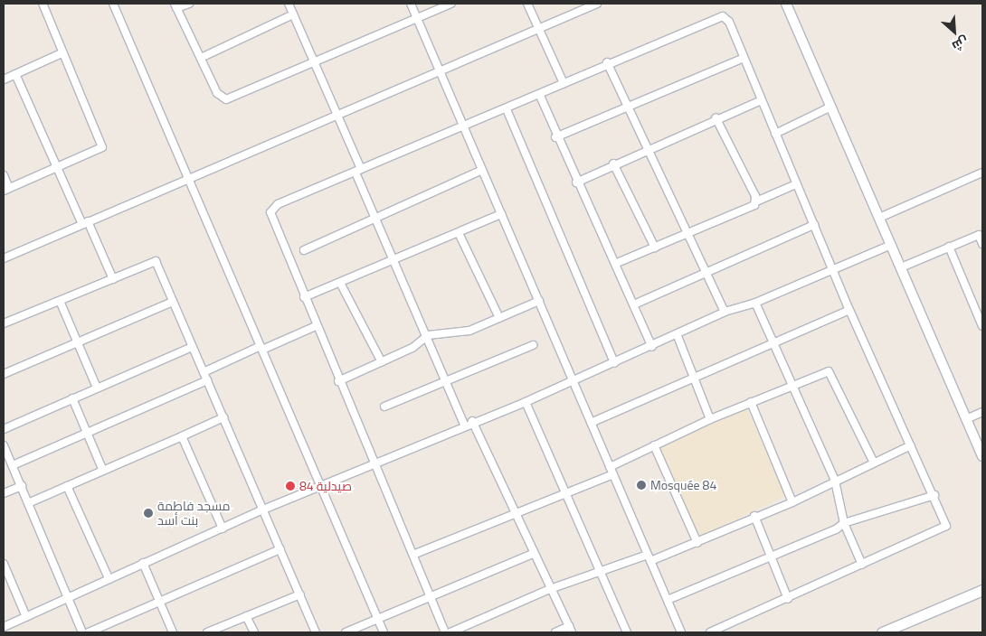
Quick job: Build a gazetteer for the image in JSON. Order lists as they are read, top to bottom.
{
  "places": ["Mosquée 84", "84 صيدلية", "مسجد فاطمة بنت أسد"],
  "north": "bottom right"
}
